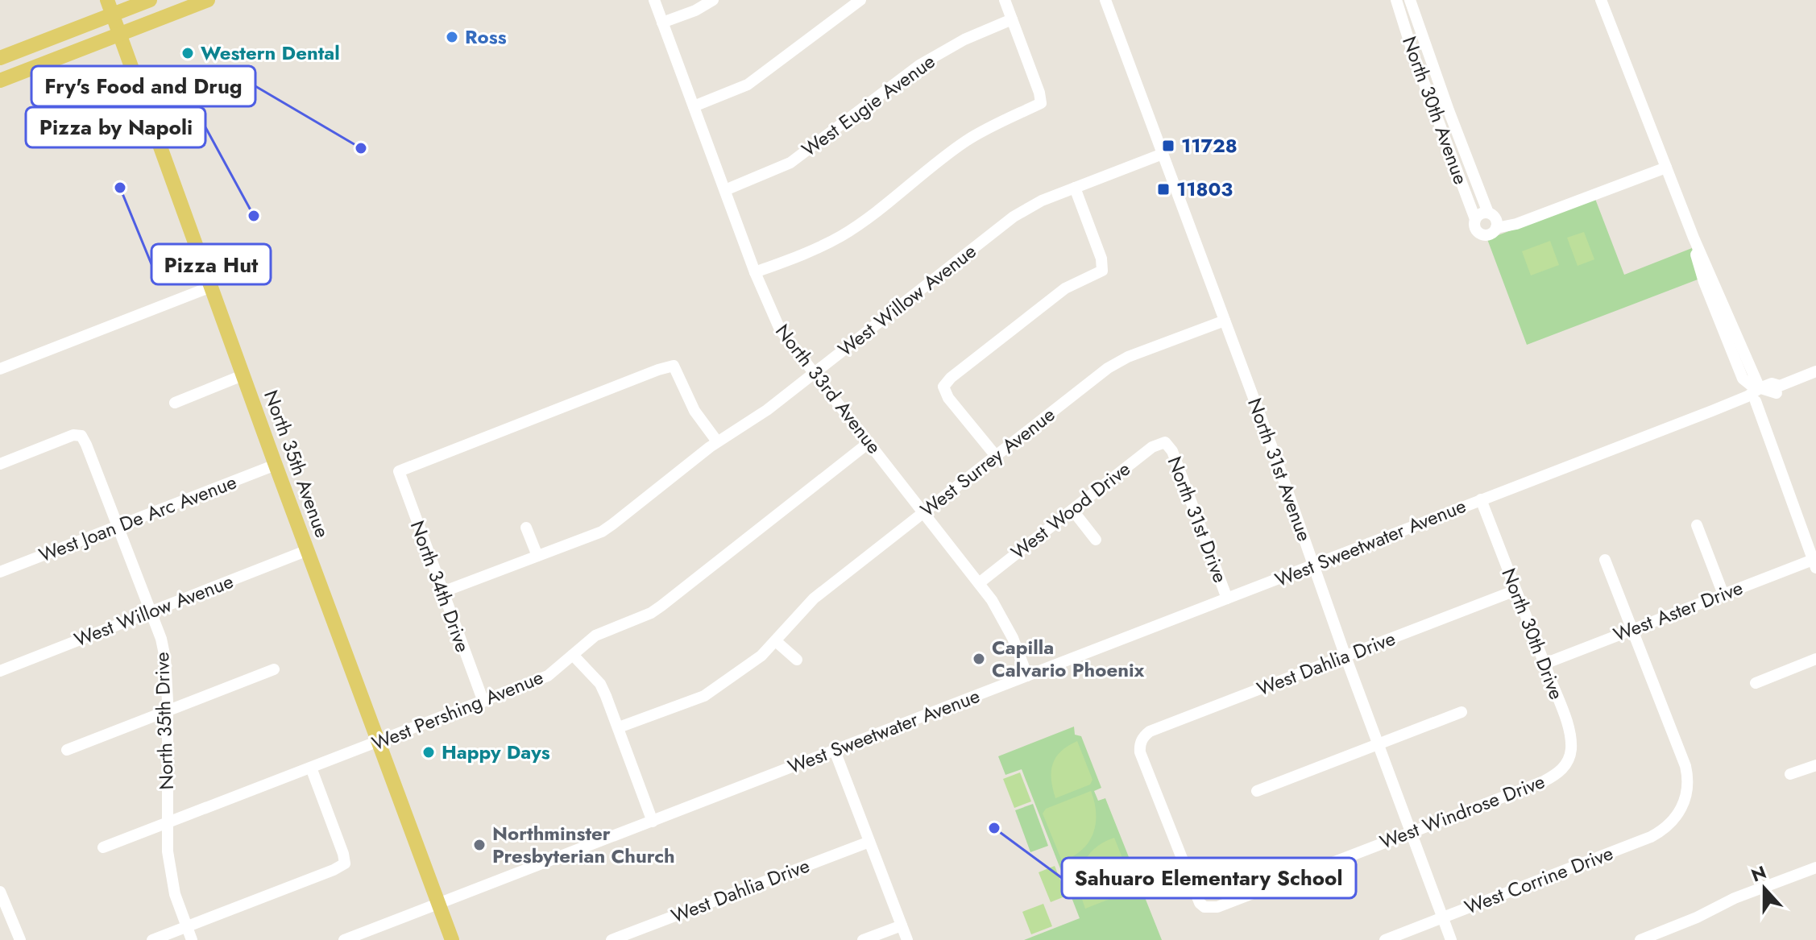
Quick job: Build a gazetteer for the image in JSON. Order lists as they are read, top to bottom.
{
  "streets": {
    "main road": ["North 35th Avenue"],
    "street": [
      "West Eugie Avenue",
      "North 30th Avenue",
      "West Willow Avenue",
      "North 33rd Avenue",
      "West Surrey Avenue",
      "North 31st Avenue",
      "West Wood Drive",
      "West Joan De Arc Avenue",
      "North 31st Drive",
      "West Sweetwater Avenue",
      "North 34th Drive",
      "West Aster Drive",
      "North 30th Drive",
      "West Dahlia Drive",
      "West Pershing Avenue",
      "North 35th Drive",
      "West Windrose Drive",
      "West Corrine Drive"
    ]
  },
  "crossings": [
    ["West Eugie Avenue", "North 33rd Avenue"],
    ["West Willow Avenue", "North 33rd Avenue"],
    ["West Willow Avenue", "North 35th Avenue"],
    ["West Willow Avenue", "North 31st Avenue"],
    ["West Willow Avenue", "North 34th Drive"],
    ["West Willow Avenue", "North 35th Drive"],
    ["North 33rd Avenue", "West Surrey Avenue"],
    ["North 33rd Avenue", "West Wood Drive"],
    ["North 33rd Avenue", "West Sweetwater Avenue"],
    ["North 33rd Avenue", "West Pershing Avenue"],
    ["West Surrey Avenue", "North 31st Avenue"],
    ["North 35th Avenue", "West Joan De Arc Avenue"],
    ["North 35th Avenue", "West Sweetwater Avenue"],
    ["North 35th Avenue", "West Pershing Avenue"],
    ["North 31st Avenue", "West Sweetwater Avenue"],
    ["North 31st Avenue", "West Dahlia Drive"],
    ["North 31st Avenue", "West Windrose Drive"],
    ["North 31st Avenue", "West Corrine Drive"],
    ["West Wood Drive", "North 31st Drive"],
    ["West Joan De Arc Avenue", "North 35th Drive"],
    ["North 31st Drive", "West Sweetwater Avenue"],
    ["West Sweetwater Avenue", "North 30th Drive"],
    ["North 34th Drive", "West Pershing Avenue"],
    ["West Aster Drive", "North 30th Drive"],
    ["West Aster Drive", "West Corrine Drive"],
    ["North 30th Drive", "West Dahlia Drive"],
    ["North 30th Drive", "West Windrose Drive"],
    ["West Dahlia Drive", "West Windrose Drive"],
    ["West Pershing Avenue", "North 35th Drive"]
  ],
  "places": {
    "other": [
      "Ross",
      "Western Dental",
      "Fry's Food and Drug",
      "Pizza Hut",
      "Pizza by Napoli",
      "Capilla Calvario Phoenix",
      "Happy Days",
      "Sahuaro Elementary School",
      "Northminster Presbyterian Church"
    ],
    "transit": ["11728", "11803"]
  },
  "north": "top"
}
